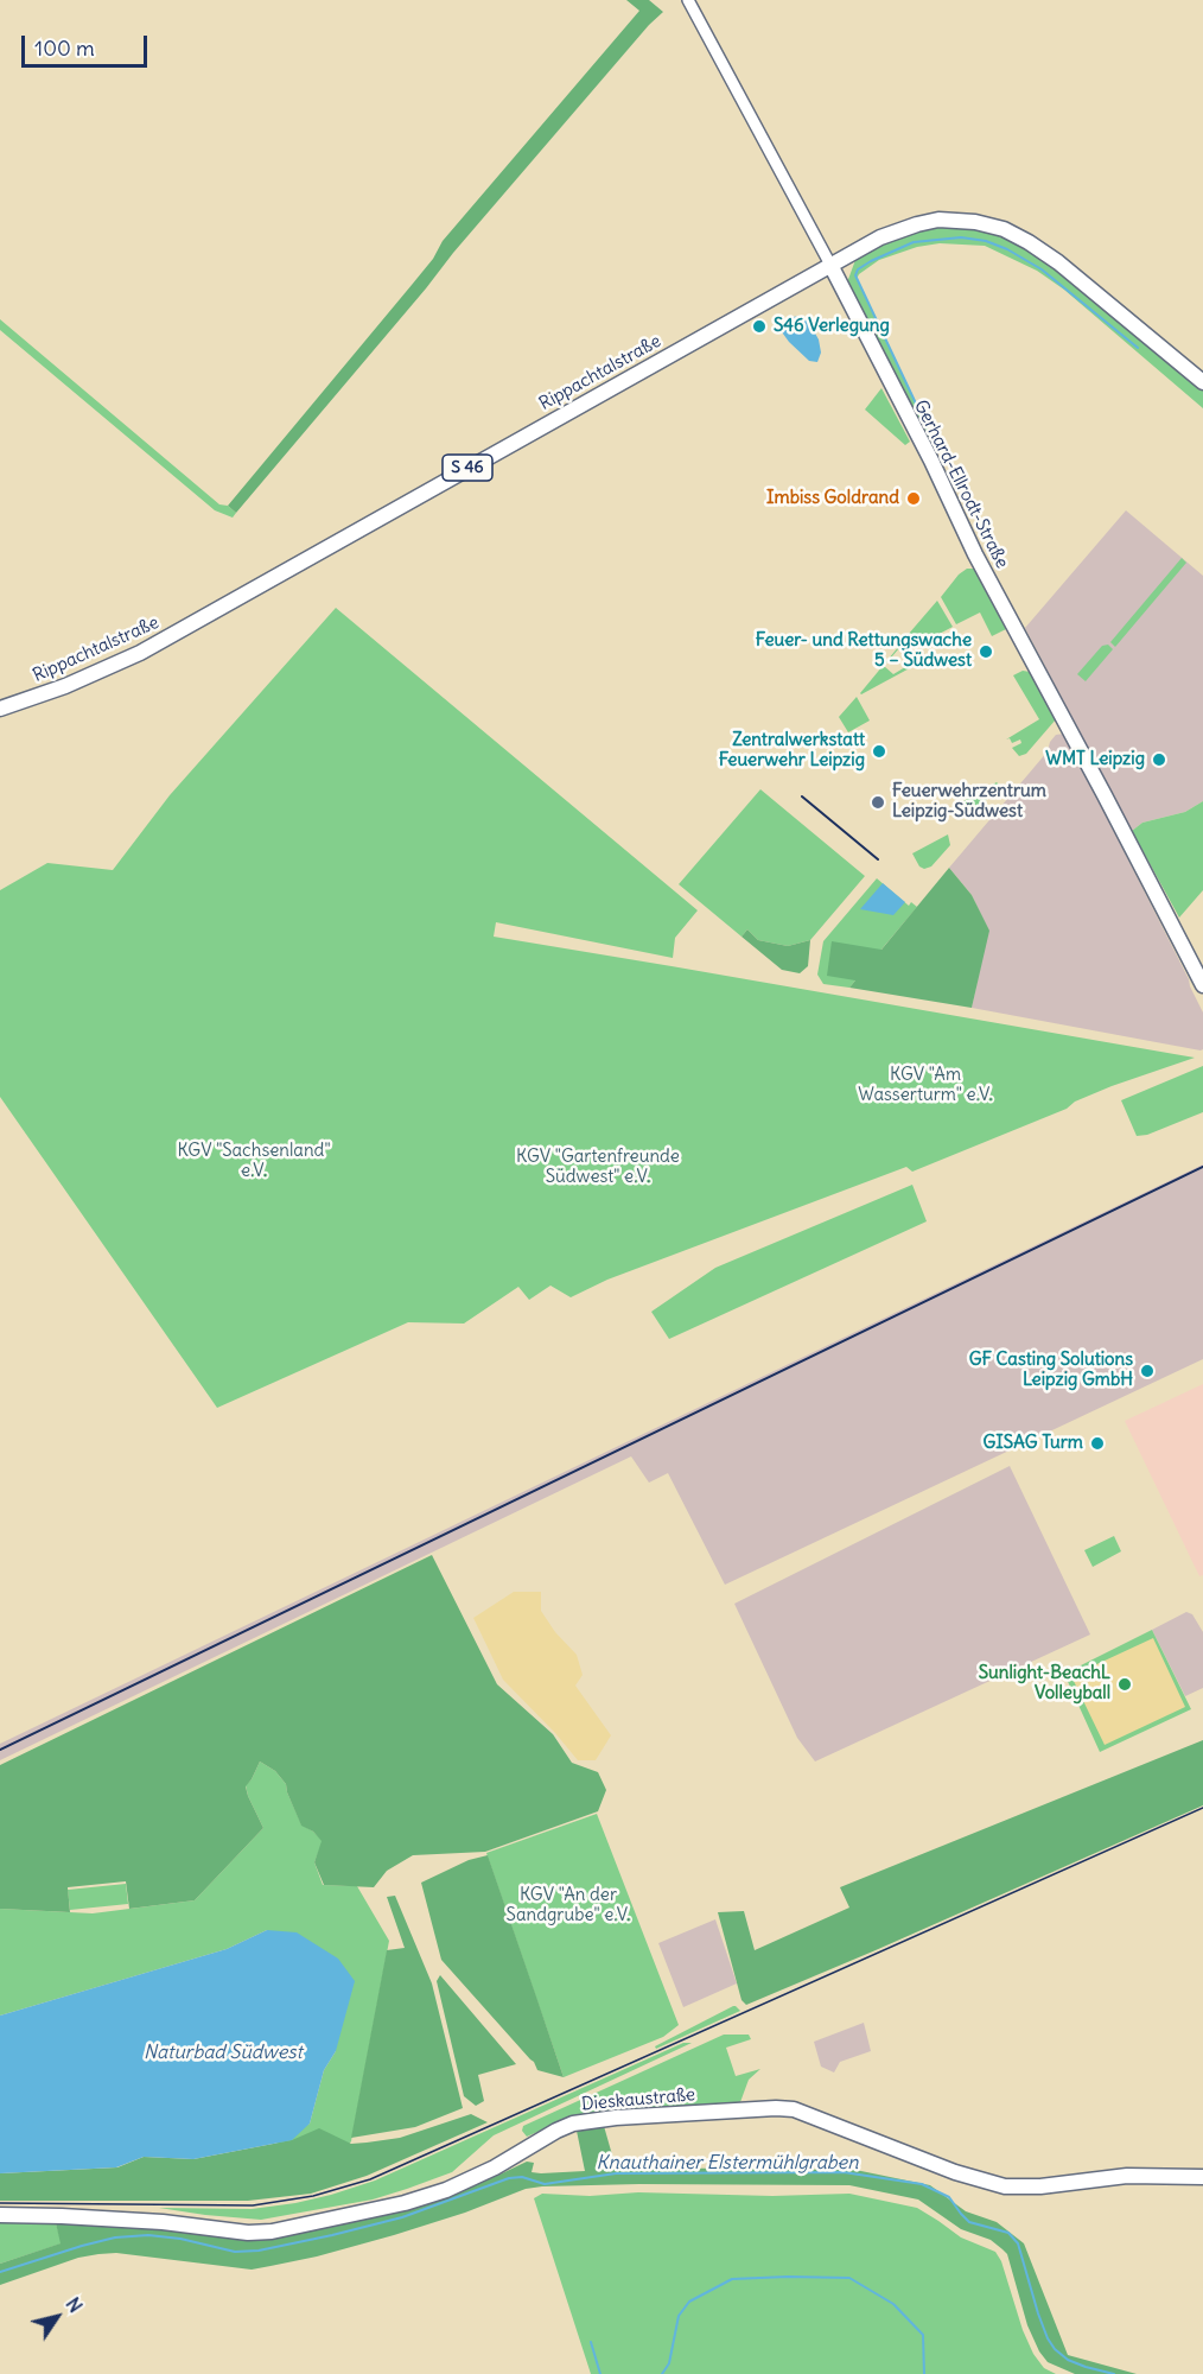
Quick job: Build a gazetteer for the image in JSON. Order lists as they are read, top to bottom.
{
  "streets": {
    "main road": [
      "Rippachtalstraße",
      "S 46",
      "Gerhard-Ellrodt-Straße",
      "Dieskaustraße"
    ]
  },
  "crossings": [
    ["Rippachtalstraße", "Gerhard-Ellrodt-Straße"]
  ],
  "water": ["Naturbad Südwest", "Knauthainer Elstermühlgraben"],
  "parks": [
    "KGV \"Am Wasserturm\" e.V.",
    "KGV \"Sachsenland\" e.V.",
    "KGV \"Gartenfreunde Südwest\" e.V.",
    "KGV \"An der Sandgrube\" e.V."
  ],
  "places": [
    "S46 Verlegung",
    "Imbiss Goldrand",
    "Feuer- und Rettungswache 5 – Südwest",
    "Zentralwerkstatt Feuerwehr Leipzig",
    "WMT Leipzig",
    "Feuerwehrzentrum Leipzig-Südwest",
    "GF Casting Solutions Leipzig GmbH",
    "GISAG Turm",
    "Sunlight-BeachL Volleyball"
  ],
  "scale_bar": "100 m",
  "north": "top right"
}
